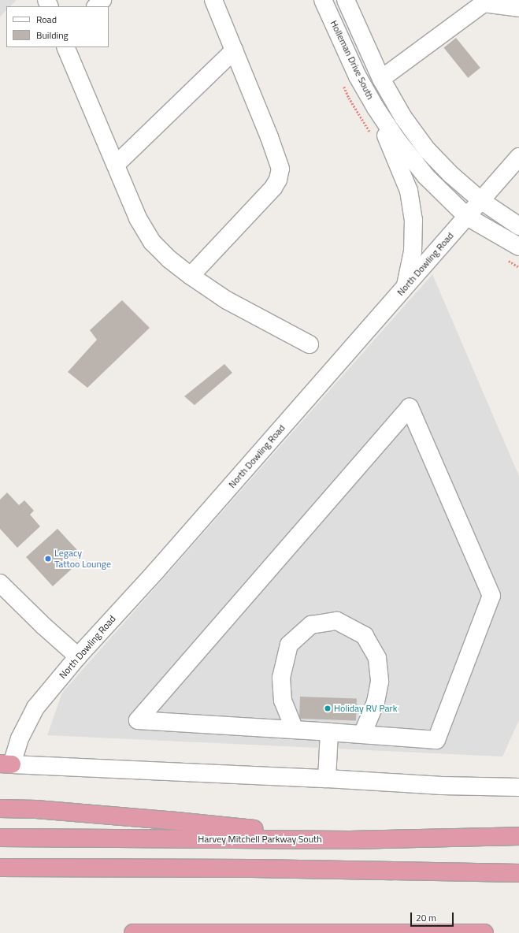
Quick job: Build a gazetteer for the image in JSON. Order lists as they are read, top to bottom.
{
  "streets": {
    "highway": ["Harvey Mitchell Parkway South"],
    "street": ["Holleman Drive South", "North Dowling Road"]
  },
  "crossings": [
    ["Holleman Drive South", "North Dowling Road"]
  ],
  "places": ["Legacy Tattoo Lounge", "Holiday RV Park"],
  "legend": ["Road", "Building"],
  "scale_bar": "20 m"
}
